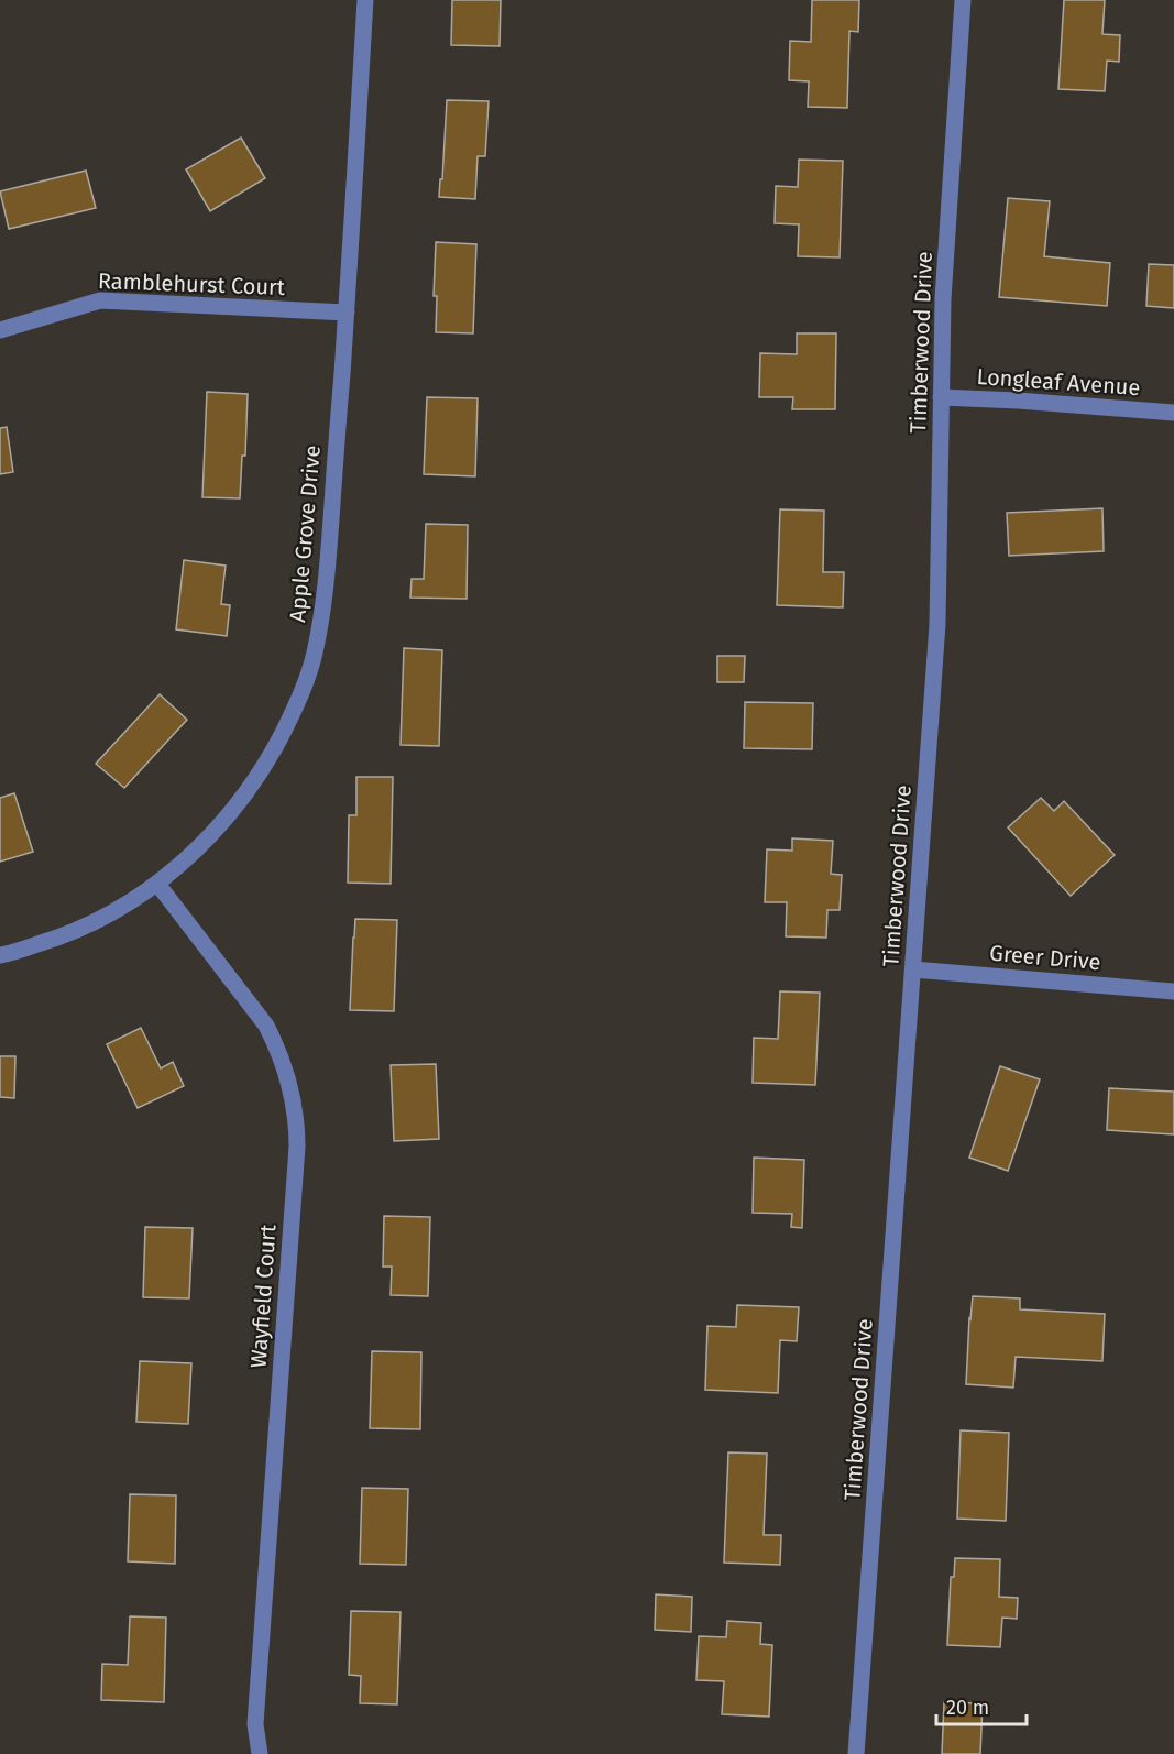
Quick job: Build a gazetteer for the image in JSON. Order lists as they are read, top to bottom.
{
  "streets": {
    "street": [
      "Ramblehurst Court",
      "Timberwood Drive",
      "Longleaf Avenue",
      "Apple Grove Drive",
      "Greer Drive",
      "Wayfield Court"
    ]
  },
  "crossings": [
    ["Ramblehurst Court", "Apple Grove Drive"],
    ["Timberwood Drive", "Longleaf Avenue"],
    ["Timberwood Drive", "Greer Drive"],
    ["Apple Grove Drive", "Wayfield Court"]
  ],
  "scale_bar": "20 m"
}
